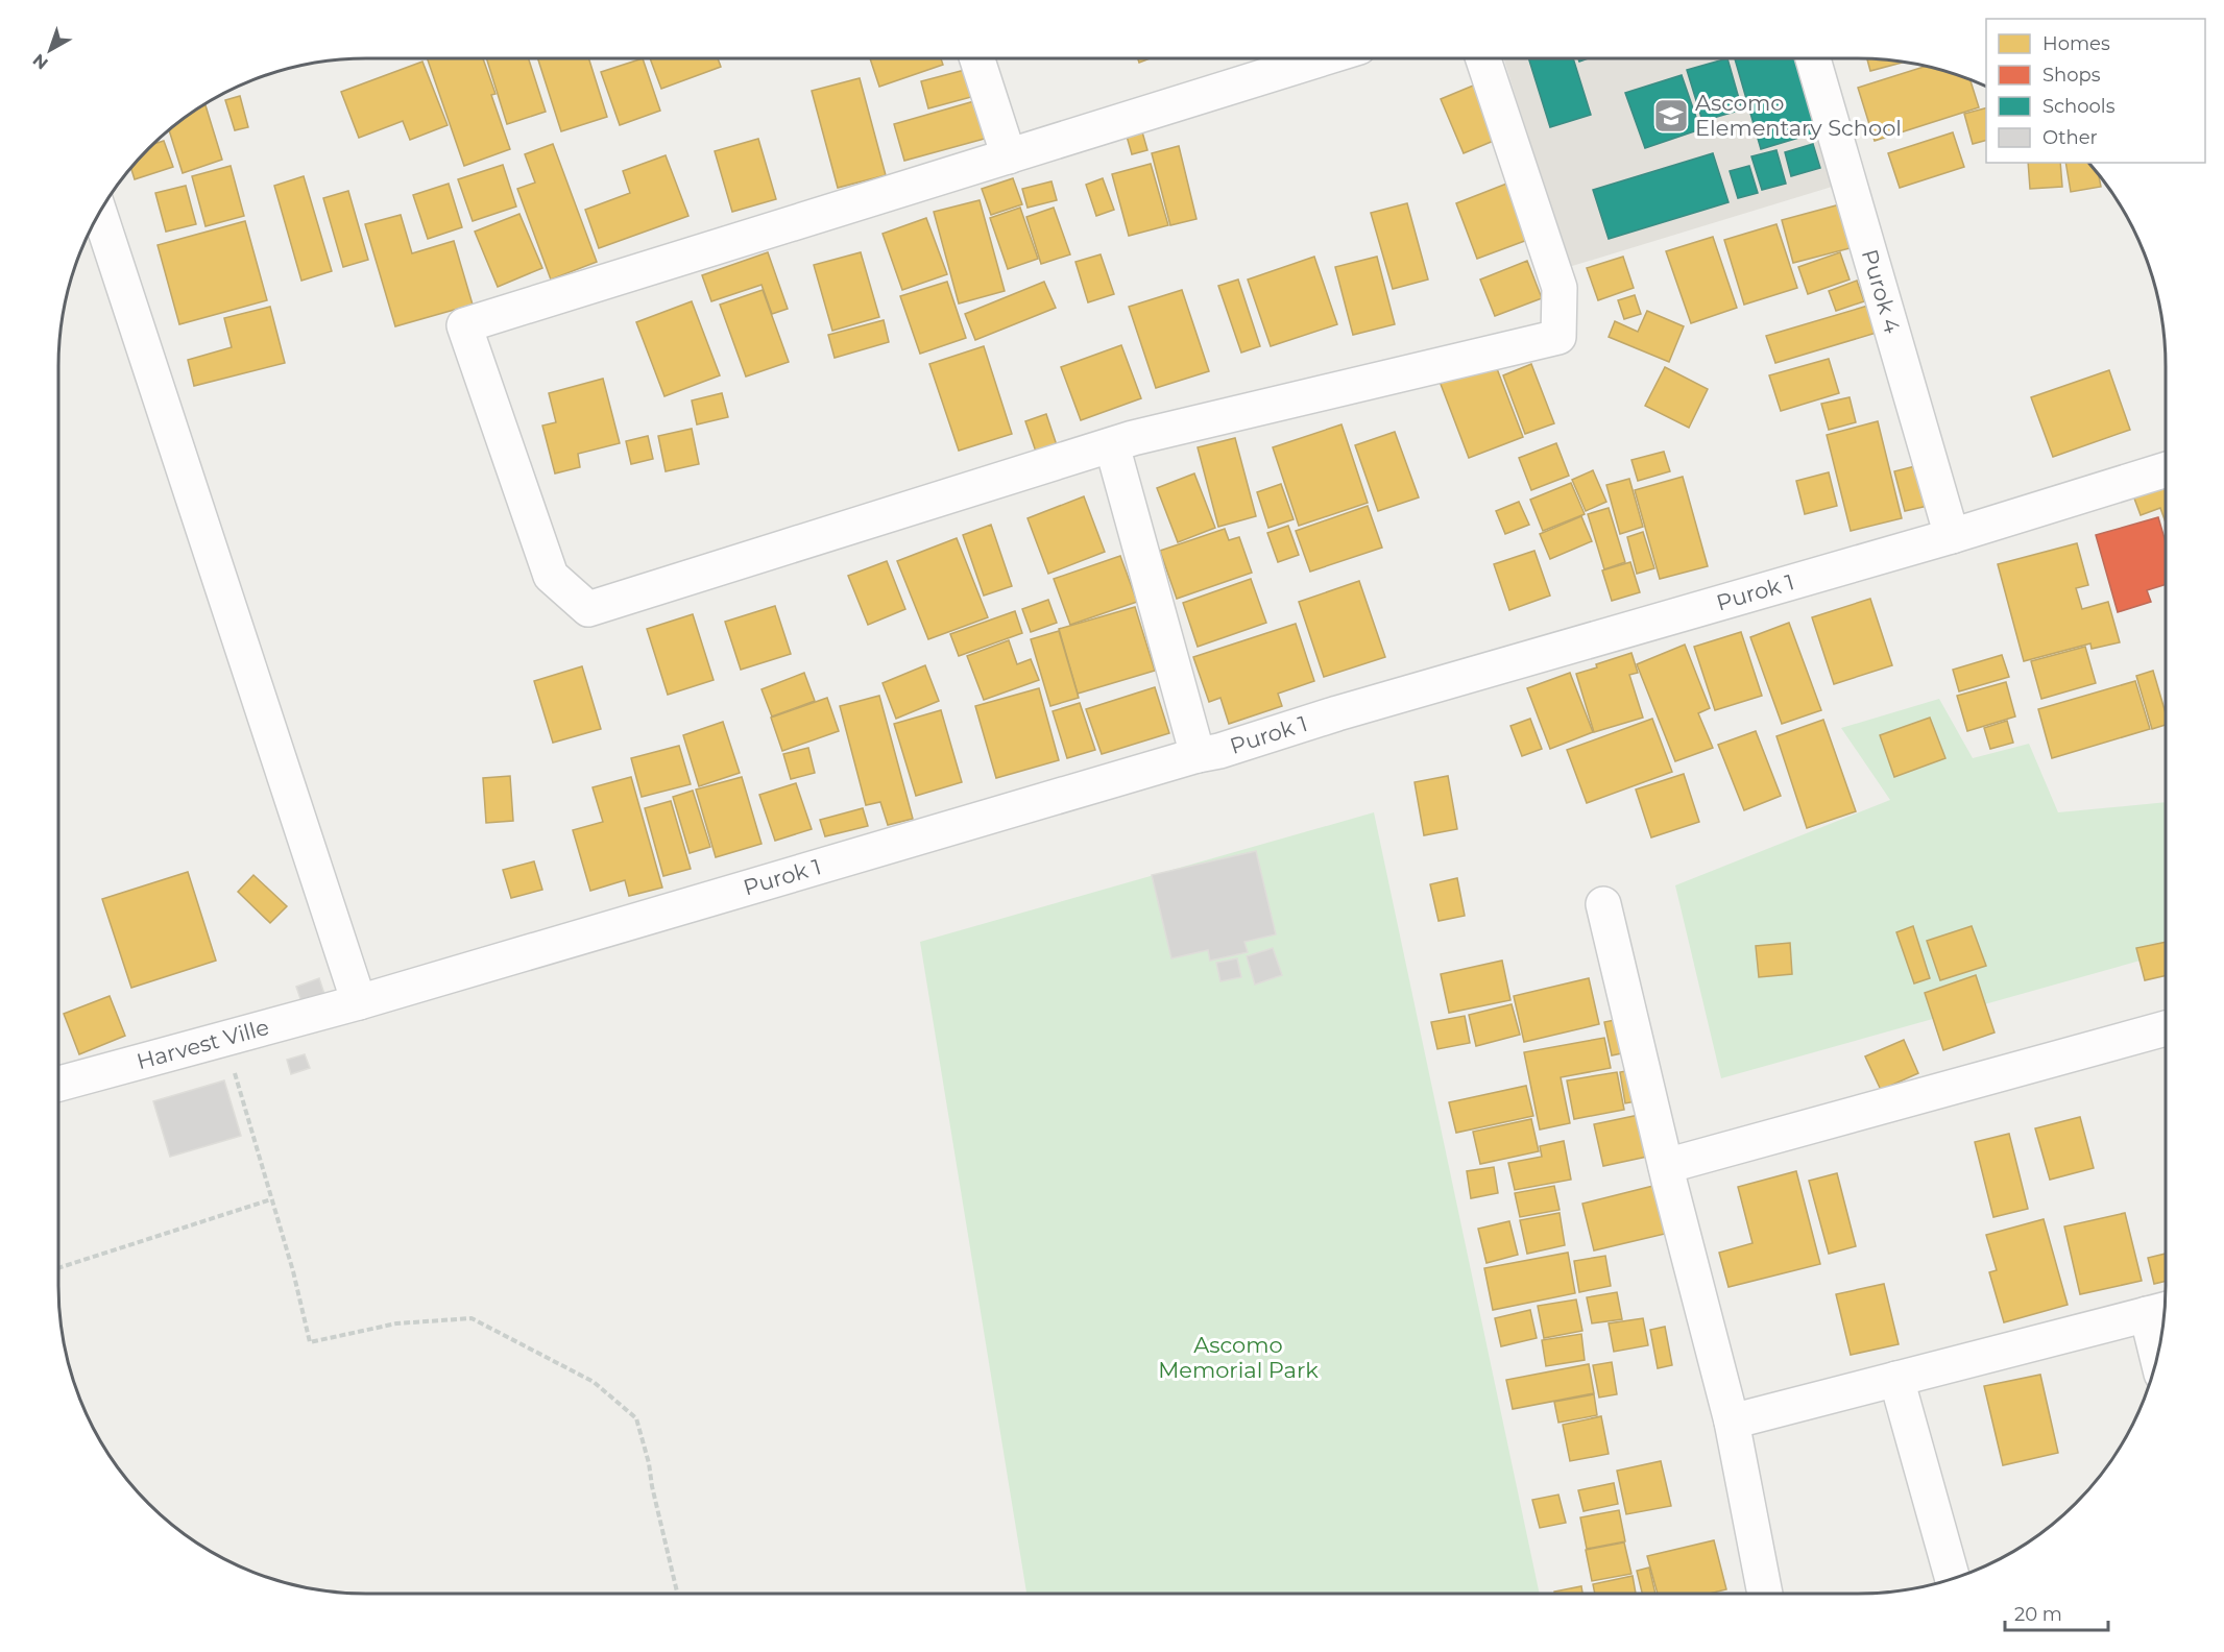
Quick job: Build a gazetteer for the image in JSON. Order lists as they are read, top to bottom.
{
  "streets": {
    "street": ["Purok 4", "Purok 1", "Harvest Ville"]
  },
  "crossings": [
    ["Purok 4", "Purok 1"],
    ["Purok 1", "Harvest Ville"]
  ],
  "parks": ["Ascomo Memorial Park"],
  "places": {
    "school or university": ["Ascomo Elementary School"]
  },
  "legend": [
    "Homes",
    "Shops",
    "Schools",
    "Other"
  ],
  "scale_bar": "20 m",
  "north": "bottom left"
}
